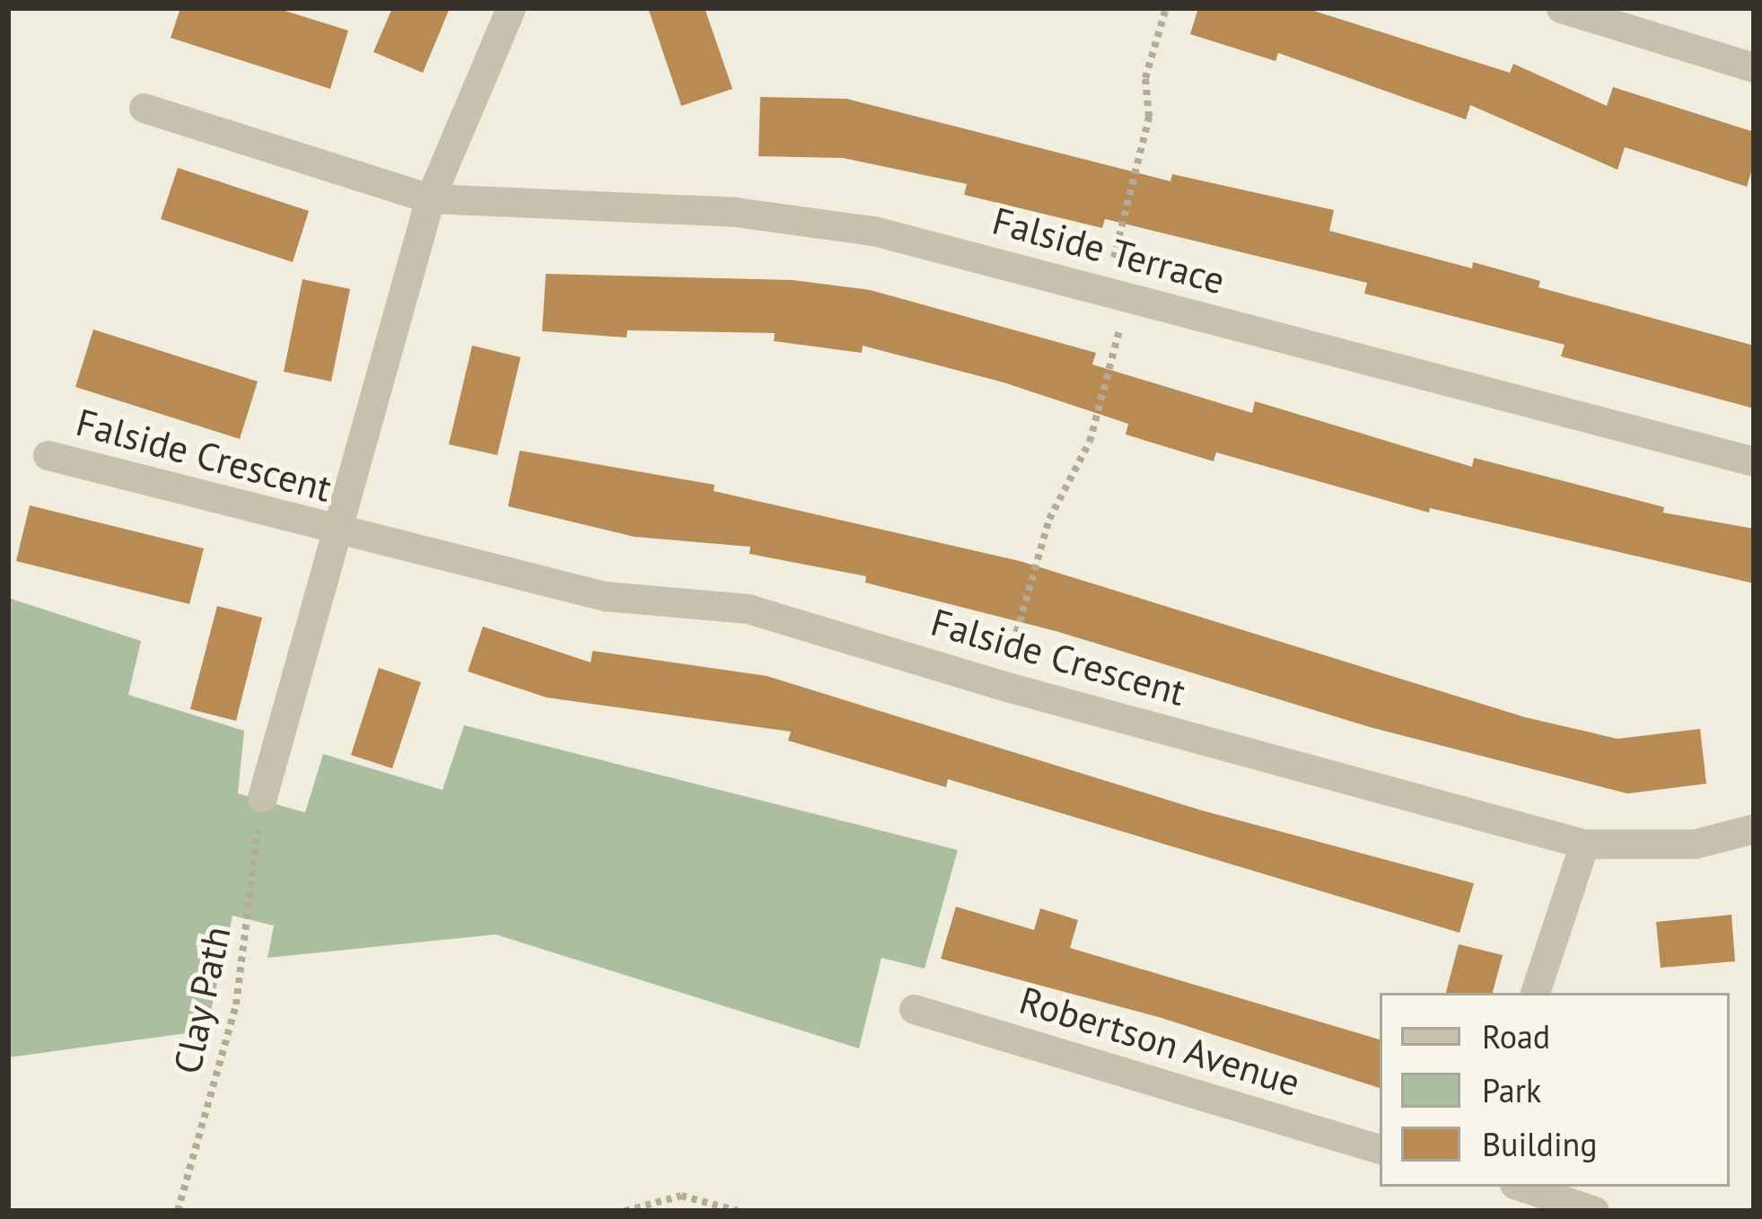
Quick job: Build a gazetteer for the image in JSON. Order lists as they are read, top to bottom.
{
  "streets": {
    "street": ["Falside Terrace", "Falside Crescent", "Robertson Avenue"],
    "path": ["Clay Path"]
  },
  "crossings": [
    ["Falside Terrace", "Falside Crescent"],
    ["Falside Crescent", "Clay Path"]
  ],
  "legend": ["Road", "Park", "Building"]
}
